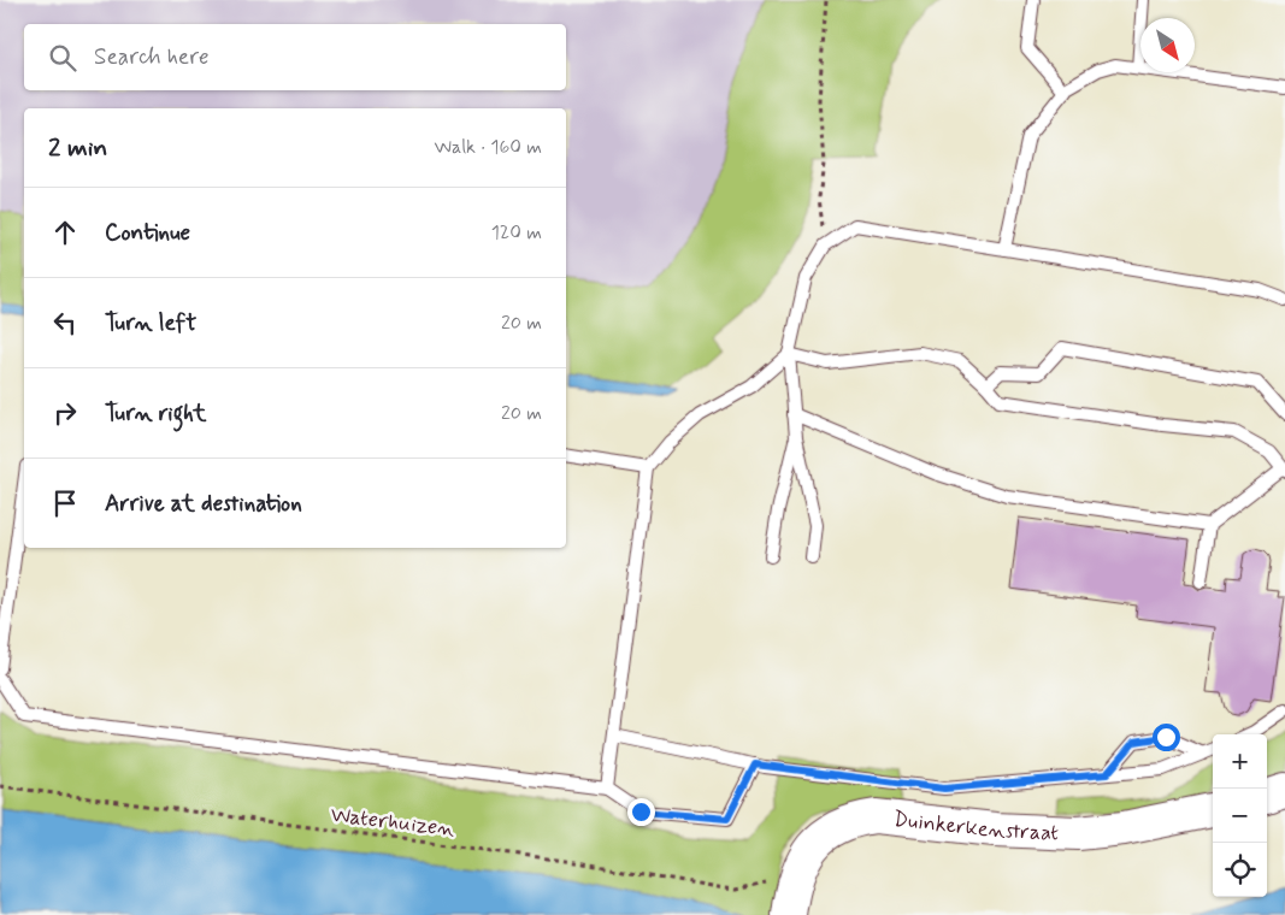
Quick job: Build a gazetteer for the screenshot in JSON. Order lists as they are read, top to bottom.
{
  "streets": {
    "main road": ["Duinkerkenstraat"],
    "path": ["Waterhuizen"]
  },
  "crossings": [
    ["Waterhuizen", "Duinkerkenstraat"]
  ],
  "north": "bottom right",
  "page": {
    "search": "Search here",
    "heading": ["2 min", "Walk · 160 m"],
    "list": [
      ["Continue", "120 m"],
      ["Turn left", "20 m"],
      ["Turn right", "20 m"],
      "Arrive at destination"
    ],
    "map_buttons": ["+", "−"]
  }
}
